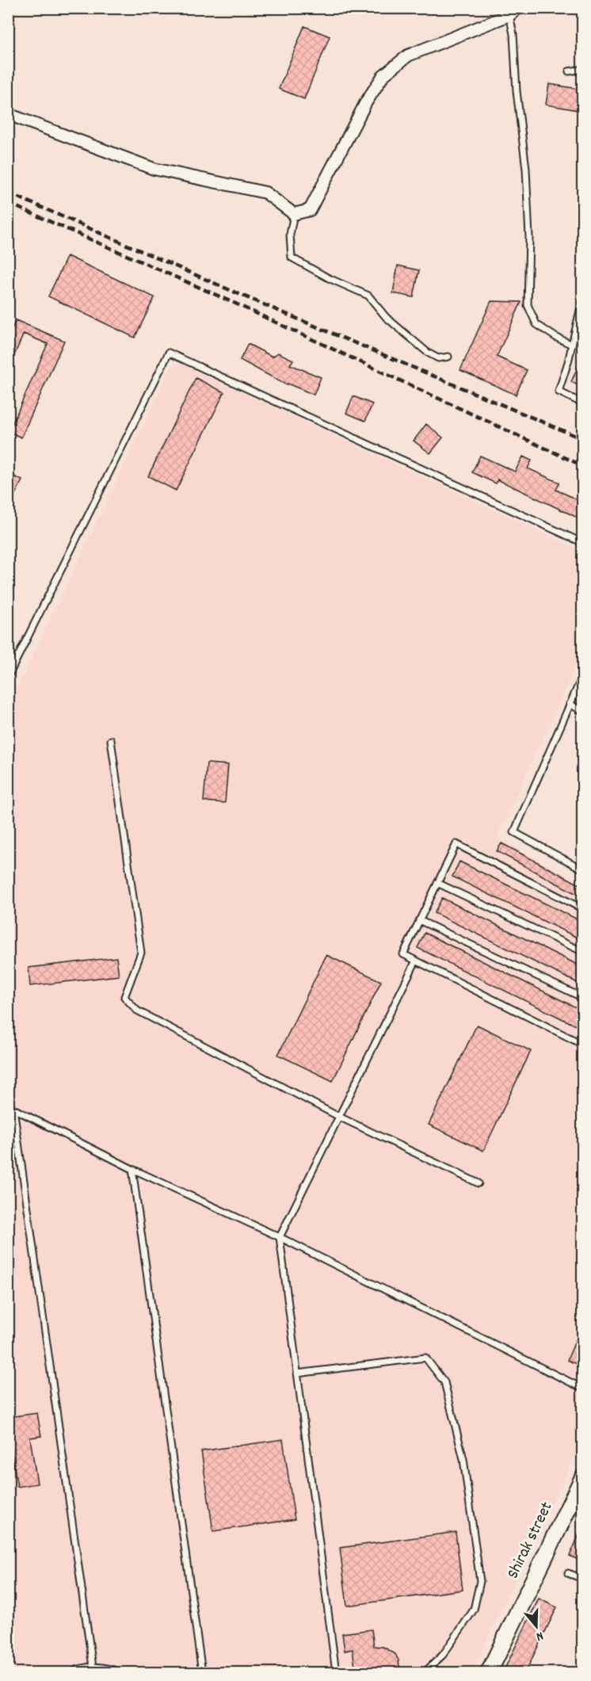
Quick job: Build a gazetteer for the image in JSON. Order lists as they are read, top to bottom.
{
  "streets": {
    "main road": ["Shirak street"]
  },
  "north": "bottom"
}
